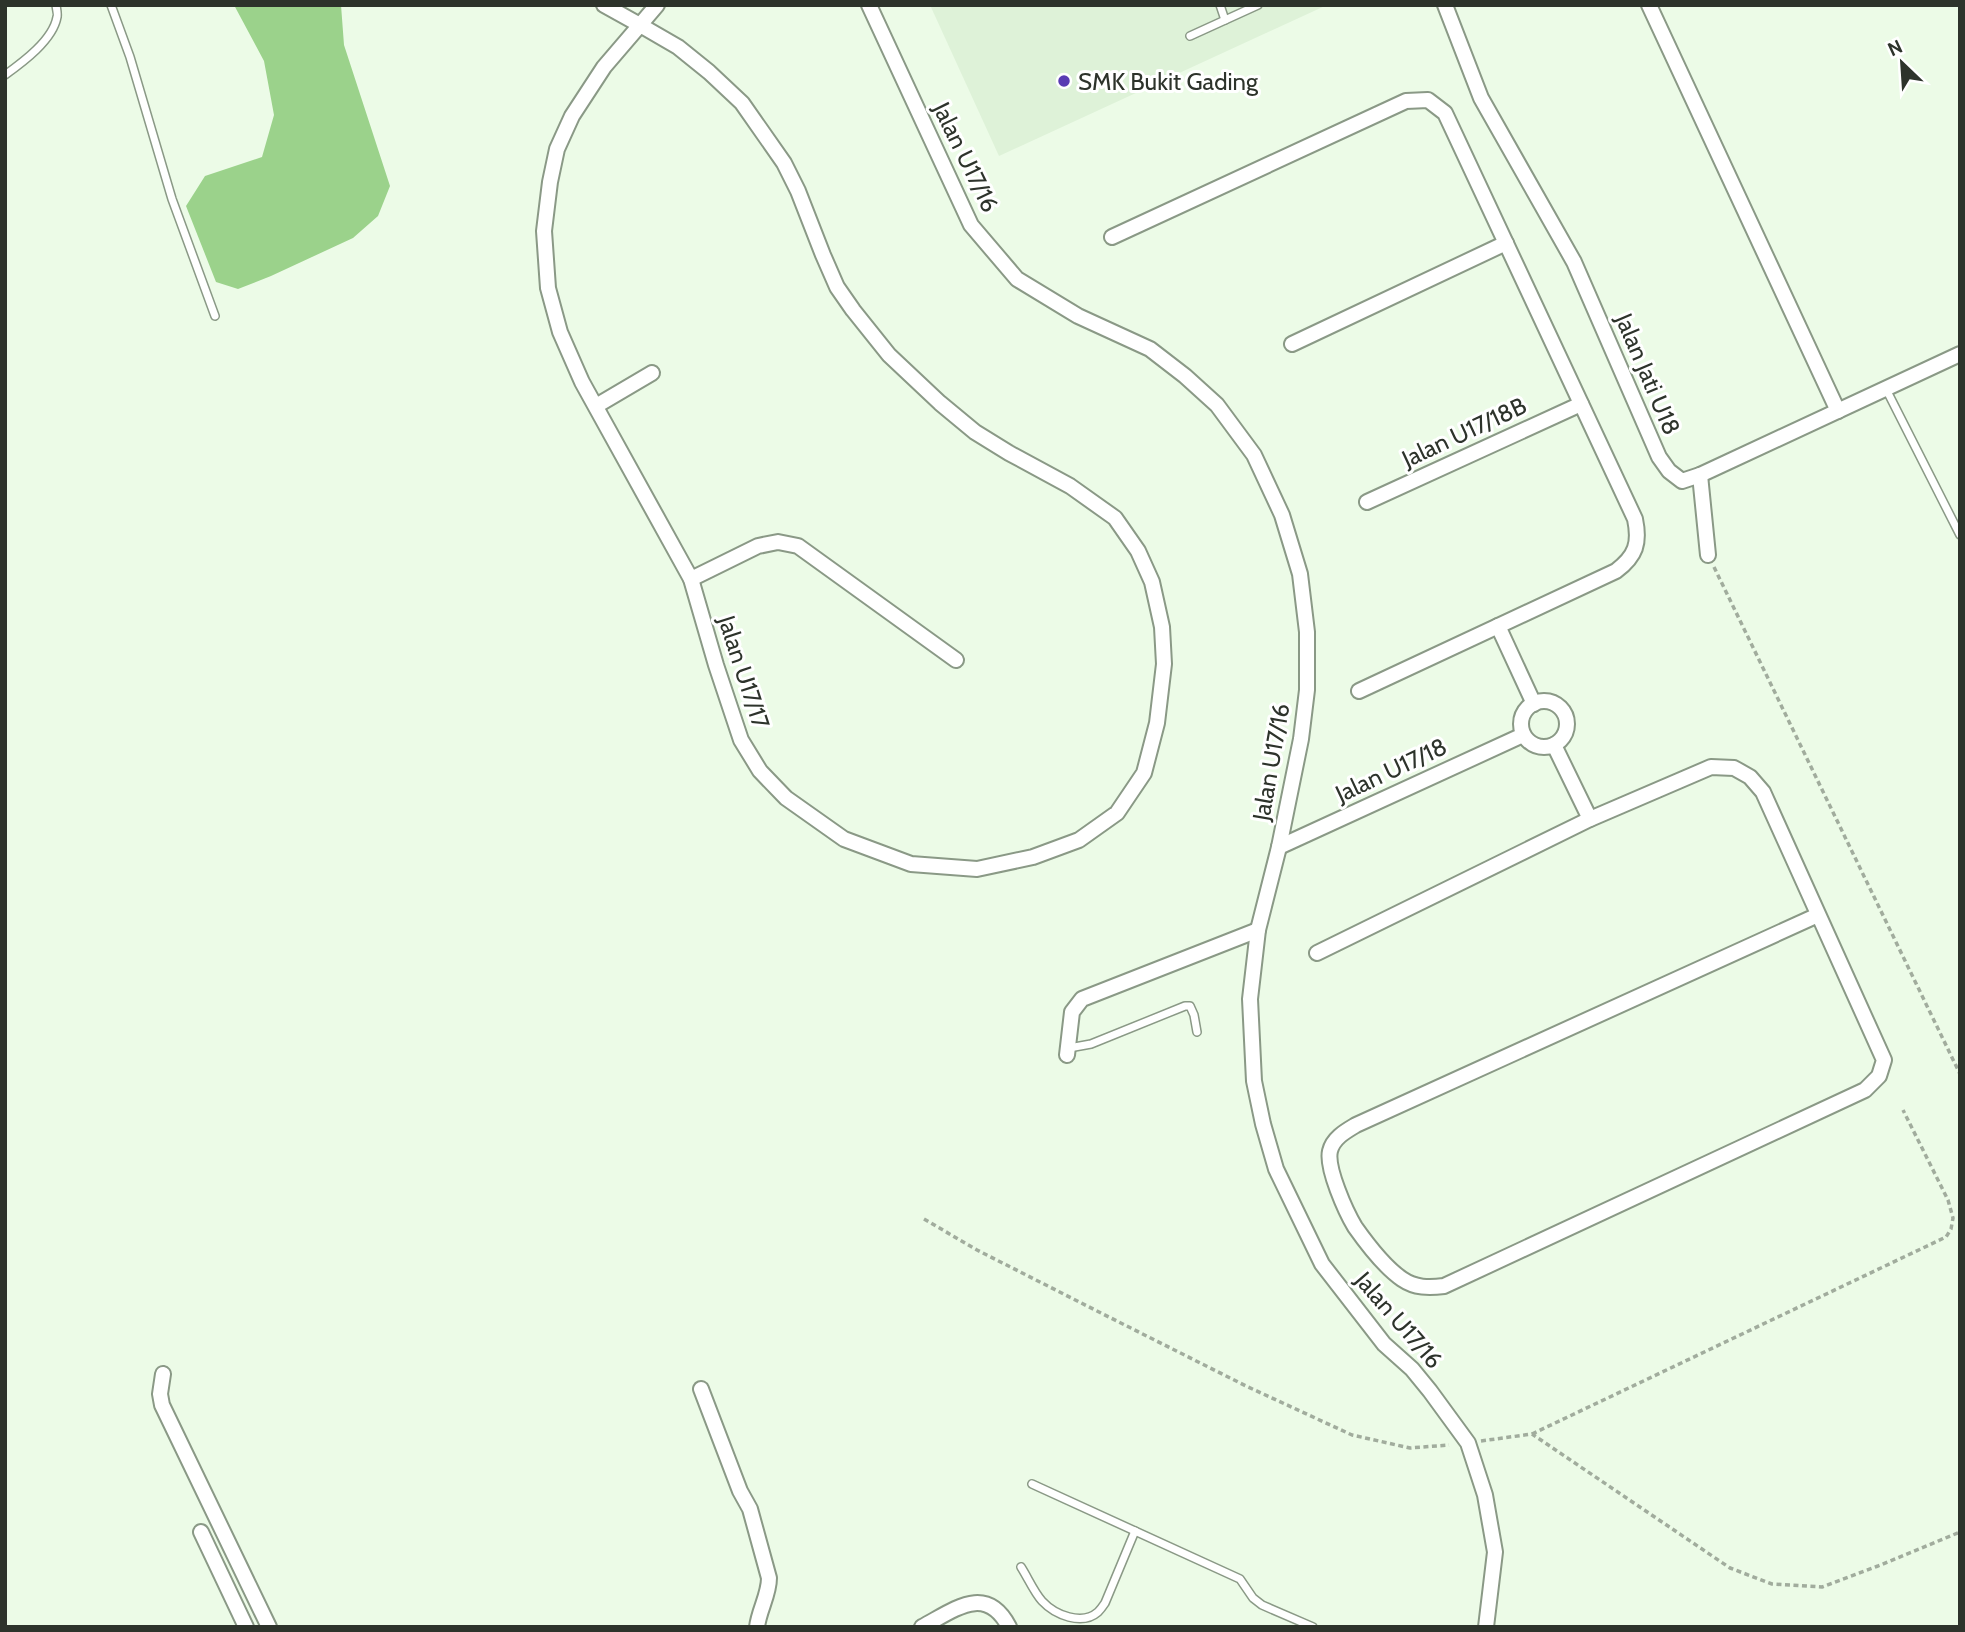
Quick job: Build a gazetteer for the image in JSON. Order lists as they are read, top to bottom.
{
  "streets": {
    "street": [
      "Jalan U17/16",
      "Jalan Jati U18",
      "Jalan U17/18B",
      "Jalan U17/17",
      "Jalan U17/18"
    ]
  },
  "crossings": [
    ["Jalan U17/16", "Jalan U17/18"]
  ],
  "places": ["SMK Bukit Gading"],
  "north": "top left"
}
